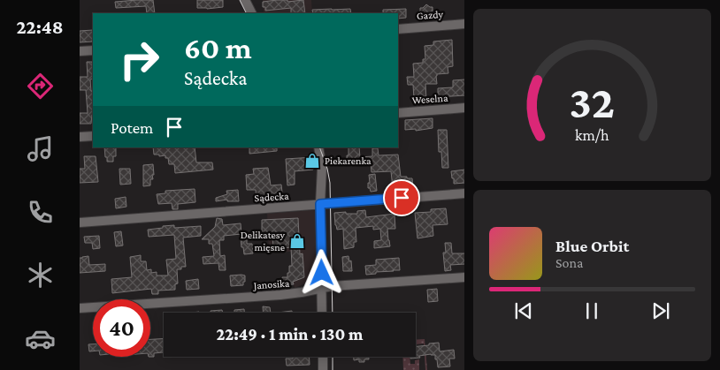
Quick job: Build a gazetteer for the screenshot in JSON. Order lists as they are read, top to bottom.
{
  "streets": {
    "street": [
      "Gazdy",
      "Weselna",
      "Sądecka",
      "Janosika"
    ]
  },
  "places": {
    "shop": ["Piekarenka", "Delikatesy mięsne"]
  },
  "page": {
    "tabs": "22:48",
    "turn": ["60 m", "Sądecka"],
    "then": "Potem",
    "song": ["Blue Orbit", "Sona"],
    "limit": "40",
    "trip": "22:49 · 1 min · 130 m",
    "gauge": ["32", "km/h"]
  }
}
